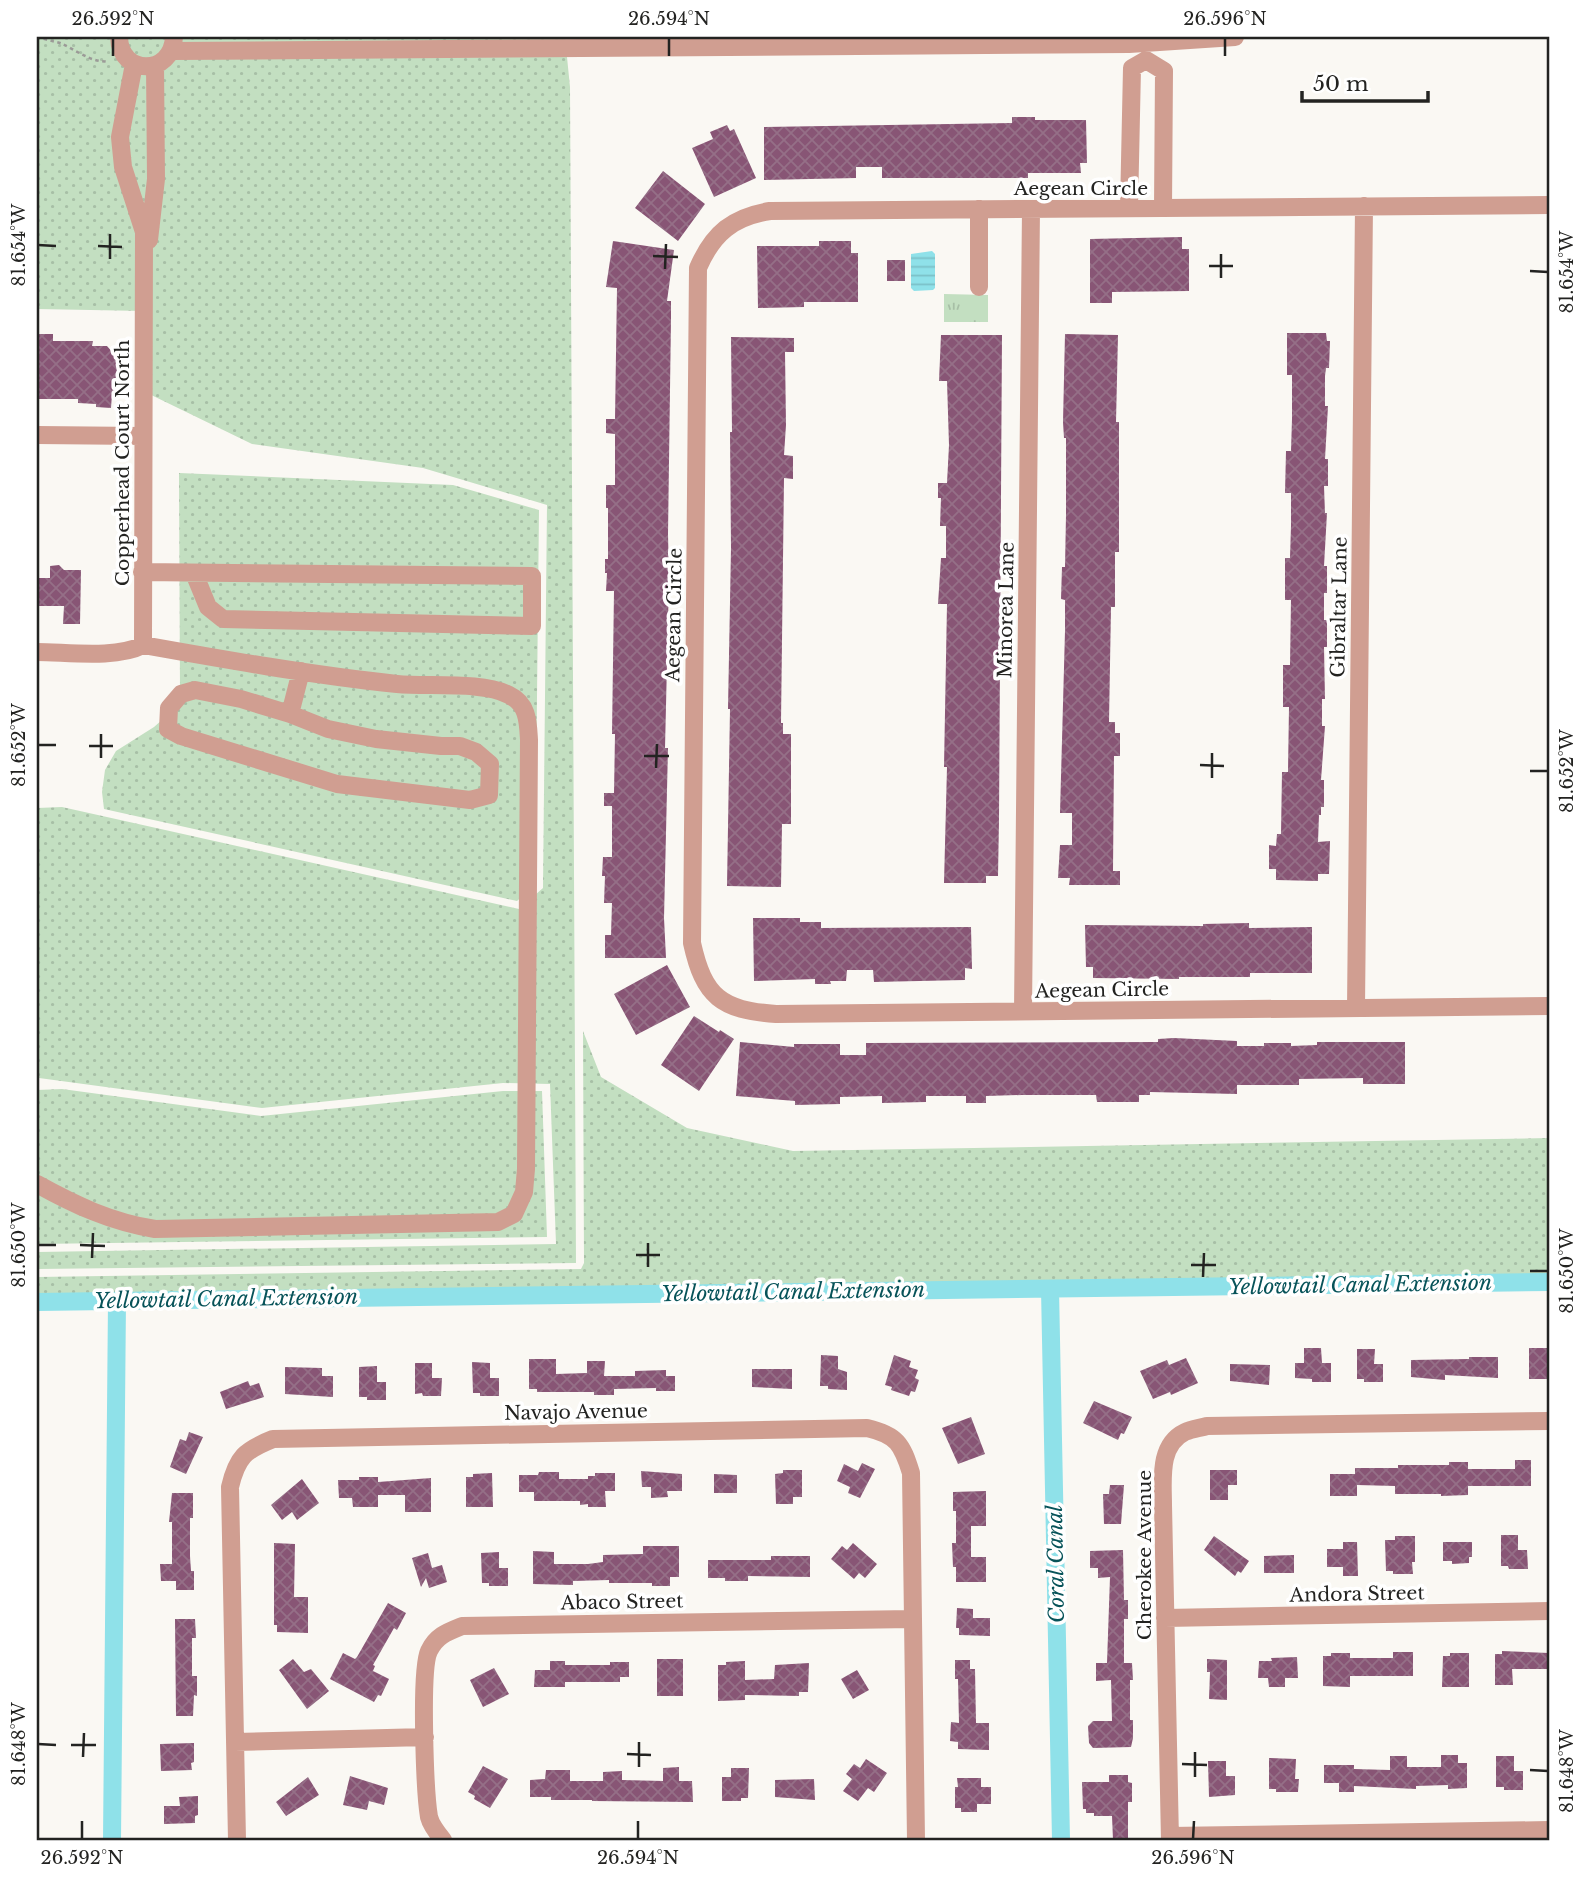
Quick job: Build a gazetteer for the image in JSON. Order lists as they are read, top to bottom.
{
  "streets": {
    "street": [
      "Aegean Circle",
      "Copperhead Court North",
      "Gibraltar Lane",
      "Minorea Lane",
      "Navajo Avenue",
      "Cherokee Avenue",
      "Andora Street",
      "Abaco Street"
    ]
  },
  "crossings": [
    ["Aegean Circle", "Gibraltar Lane"],
    ["Aegean Circle", "Minorea Lane"],
    ["Navajo Avenue", "Abaco Street"],
    ["Cherokee Avenue", "Andora Street"]
  ],
  "water": ["Yellowtail Canal Extension", "Coral Canal"],
  "scale_bar": "50 m",
  "coordinates": [
    "26.592°N",
    "26.594°N",
    "26.596°N",
    "81.654°W",
    "81.652°W",
    "81.650°W",
    "81.648°W"
  ]
}
